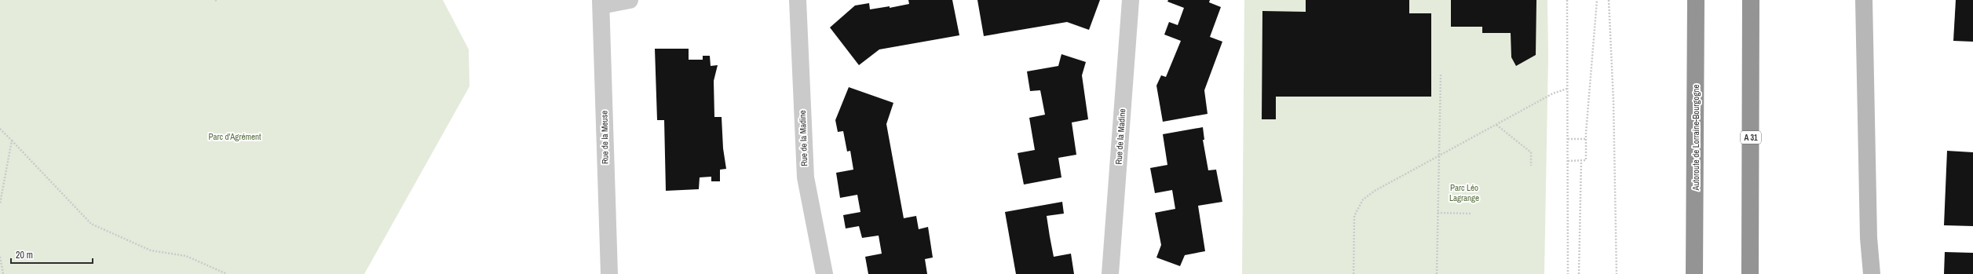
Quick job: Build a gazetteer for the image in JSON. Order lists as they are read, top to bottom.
{
  "streets": {
    "highway": ["Autoroute de Lorraine-Bourgogne", "A 31"],
    "street": ["Rue de la Madine", "Rue de la Meuse"]
  },
  "parks": ["Parc d'Agrément", "Parc Léo Lagrange"],
  "scale_bar": "20 m"
}
